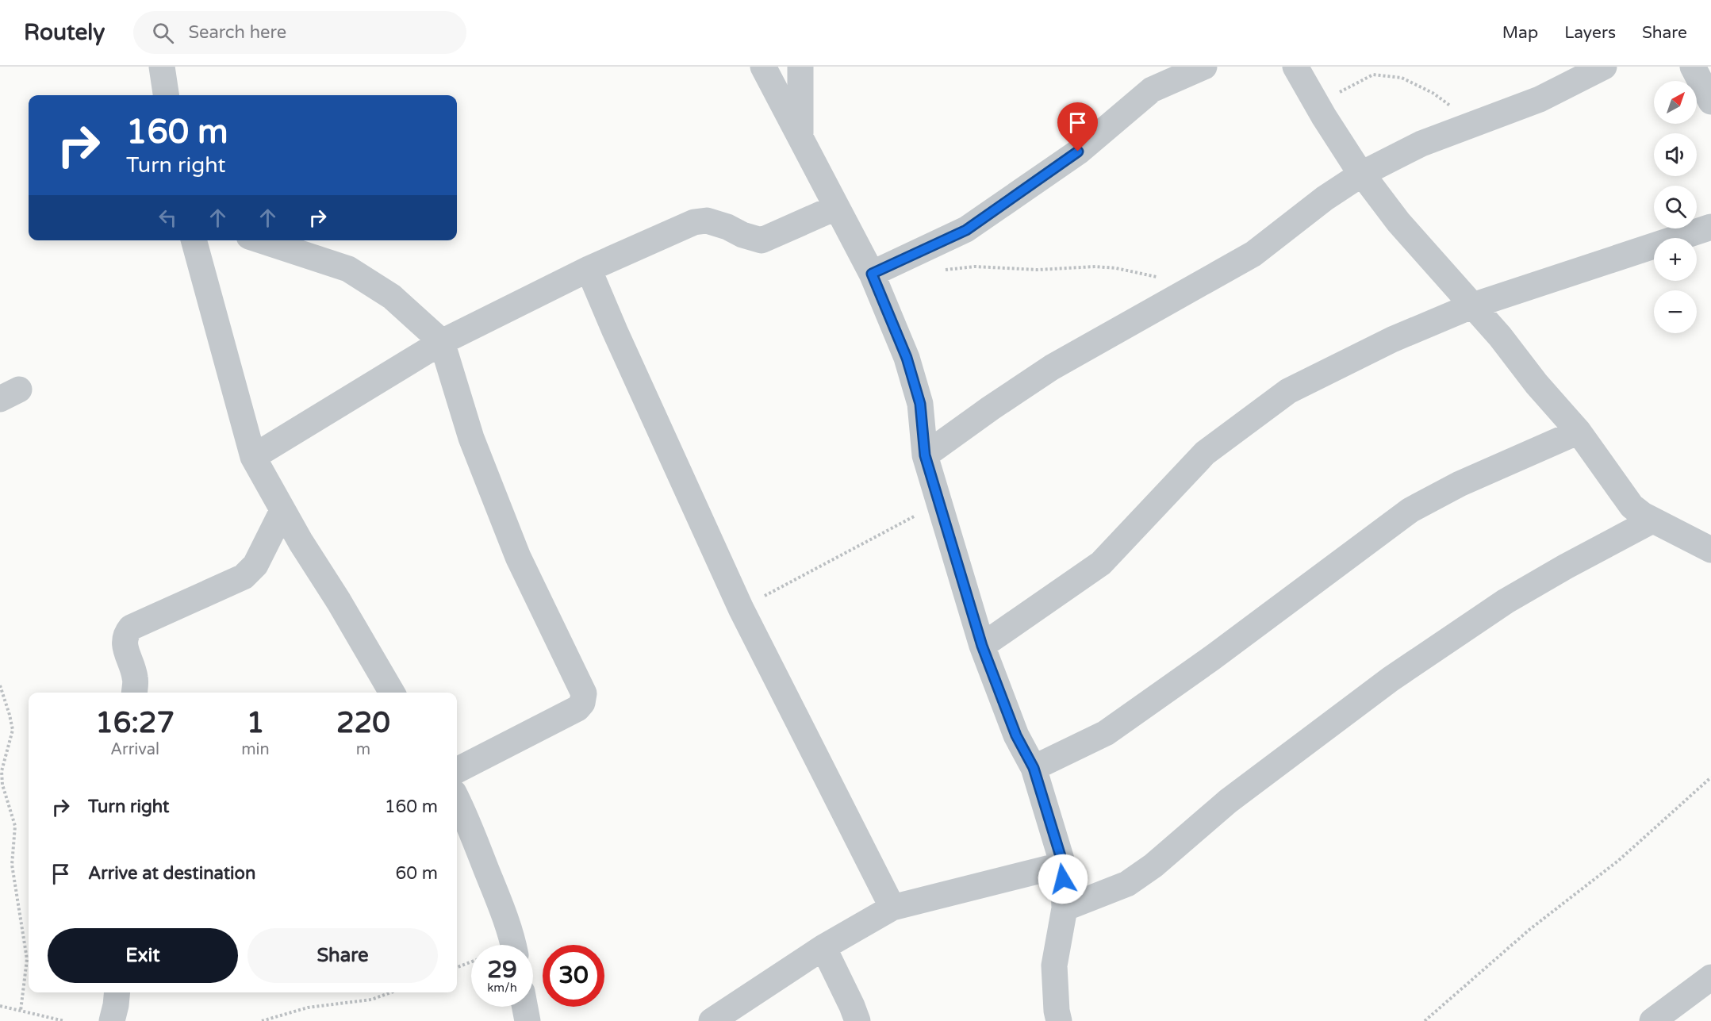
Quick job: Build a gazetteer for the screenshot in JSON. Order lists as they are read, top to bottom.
{
  "north": "top right",
  "page": {
    "header": "Routely",
    "search": "Search here",
    "nav": ["Map", "Layers", "Share"],
    "map_buttons": ["+", "−"],
    "turn": ["160 m", "Turn right"],
    "eta": [
      "16:27",
      "Arrival",
      "1",
      "min",
      "220",
      "m"
    ],
    "list": [
      {
        "name": "Turn right",
        "value": "160 m"
      },
      {
        "name": "Arrive at destination",
        "value": "60 m"
      }
    ],
    "buttons": ["Exit", "Share"],
    "speed": "29 km/h",
    "limit": "30"
  }
}
